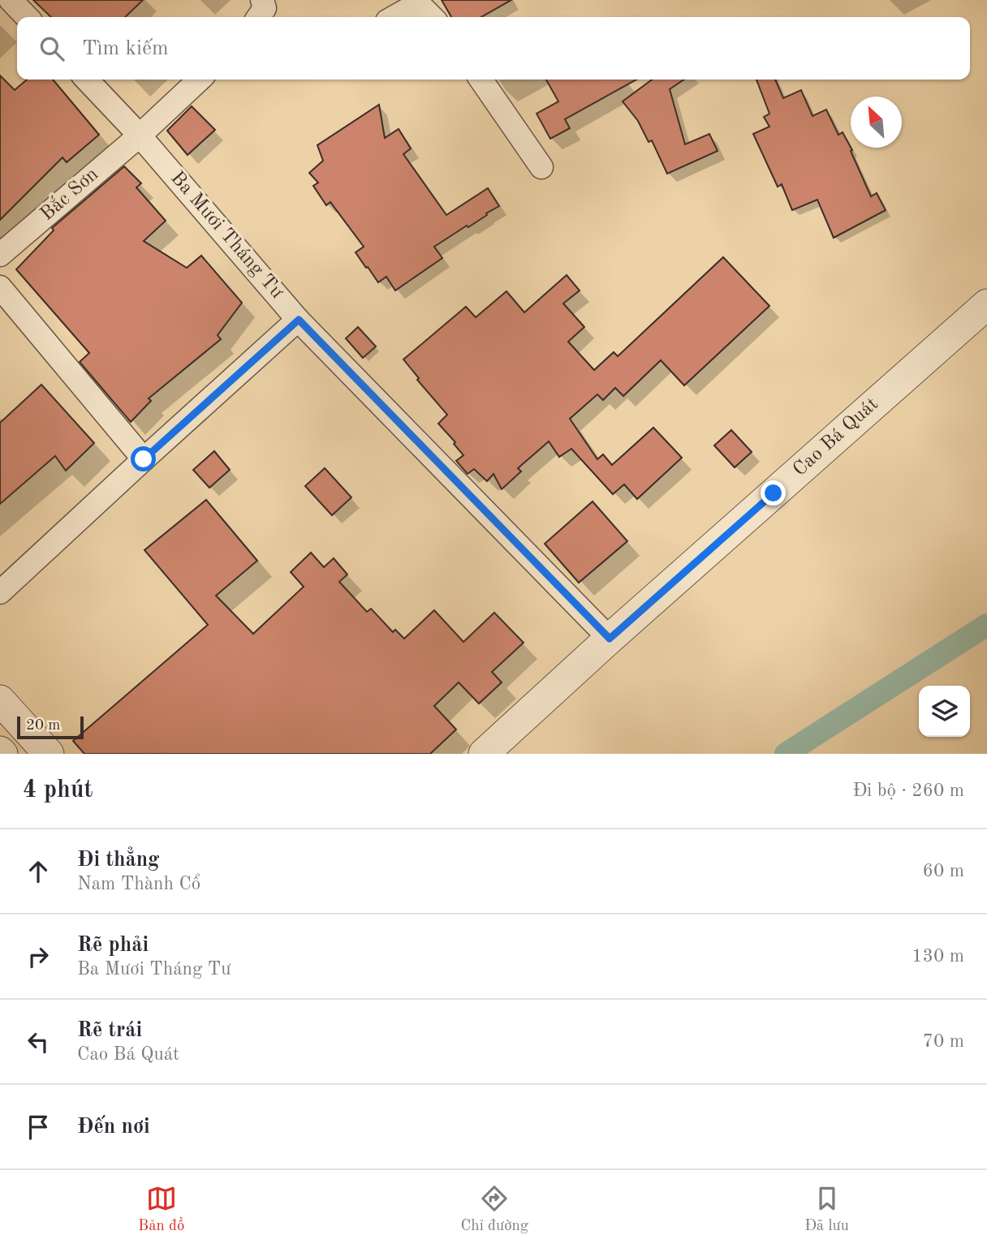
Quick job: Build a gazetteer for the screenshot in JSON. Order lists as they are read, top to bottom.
{
  "streets": {
    "street": ["Bắc Sơn", "Ba Mươi Tháng Tư", "Cao Bá Quát"]
  },
  "crossings": [
    ["Bắc Sơn", "Ba Mươi Tháng Tư"],
    ["Ba Mươi Tháng Tư", "Cao Bá Quát"]
  ],
  "scale_bar": "20 m",
  "north": "top left",
  "page": {
    "search": "Tìm kiếm",
    "scale": "20 m",
    "heading": ["4 phút", "Đi bộ · 260 m"],
    "list": [
      ["Đi thẳng", "Nam Thành Cổ", "60 m"],
      ["Rẽ phải", "Ba Mươi Tháng Tư", "130 m"],
      ["Rẽ trái", "Cao Bá Quát", "70 m"],
      "Đến nơi"
    ],
    "nav": ["Bản đồ", "Chỉ đường", "Đã lưu"]
  }
}
